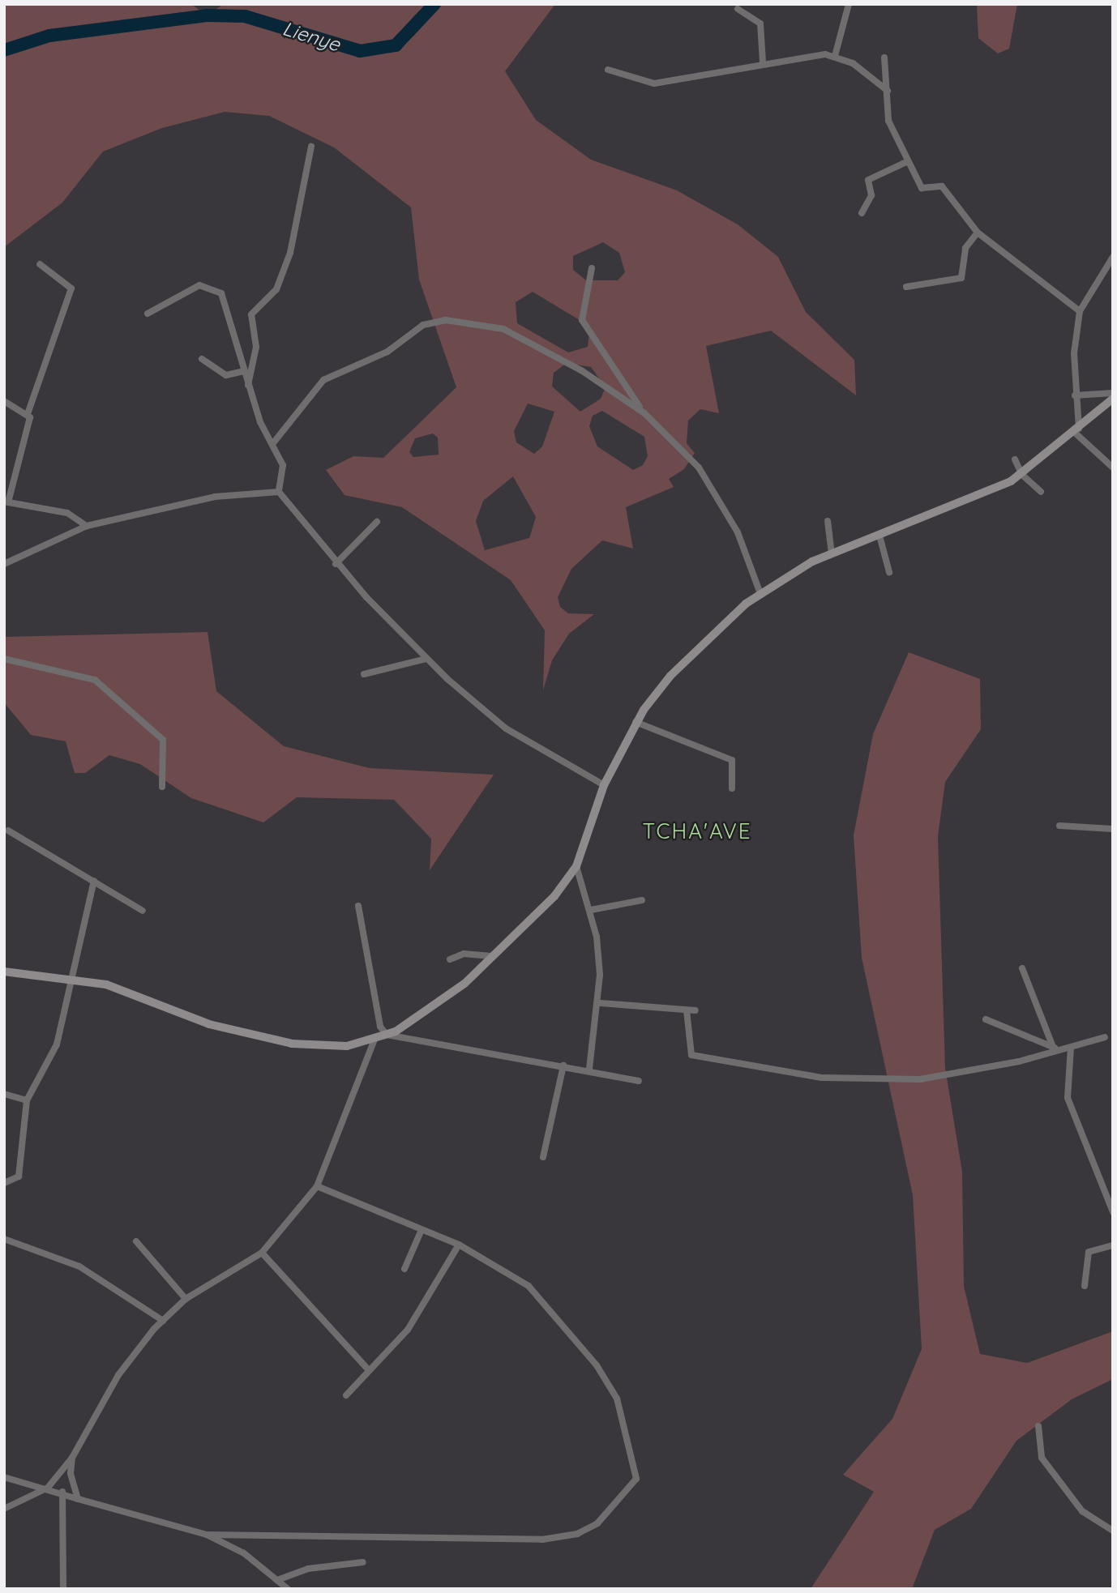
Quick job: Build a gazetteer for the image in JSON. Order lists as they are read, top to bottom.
{
  "districts": ["TCHA'AVE"],
  "water": ["Lienye"]
}
